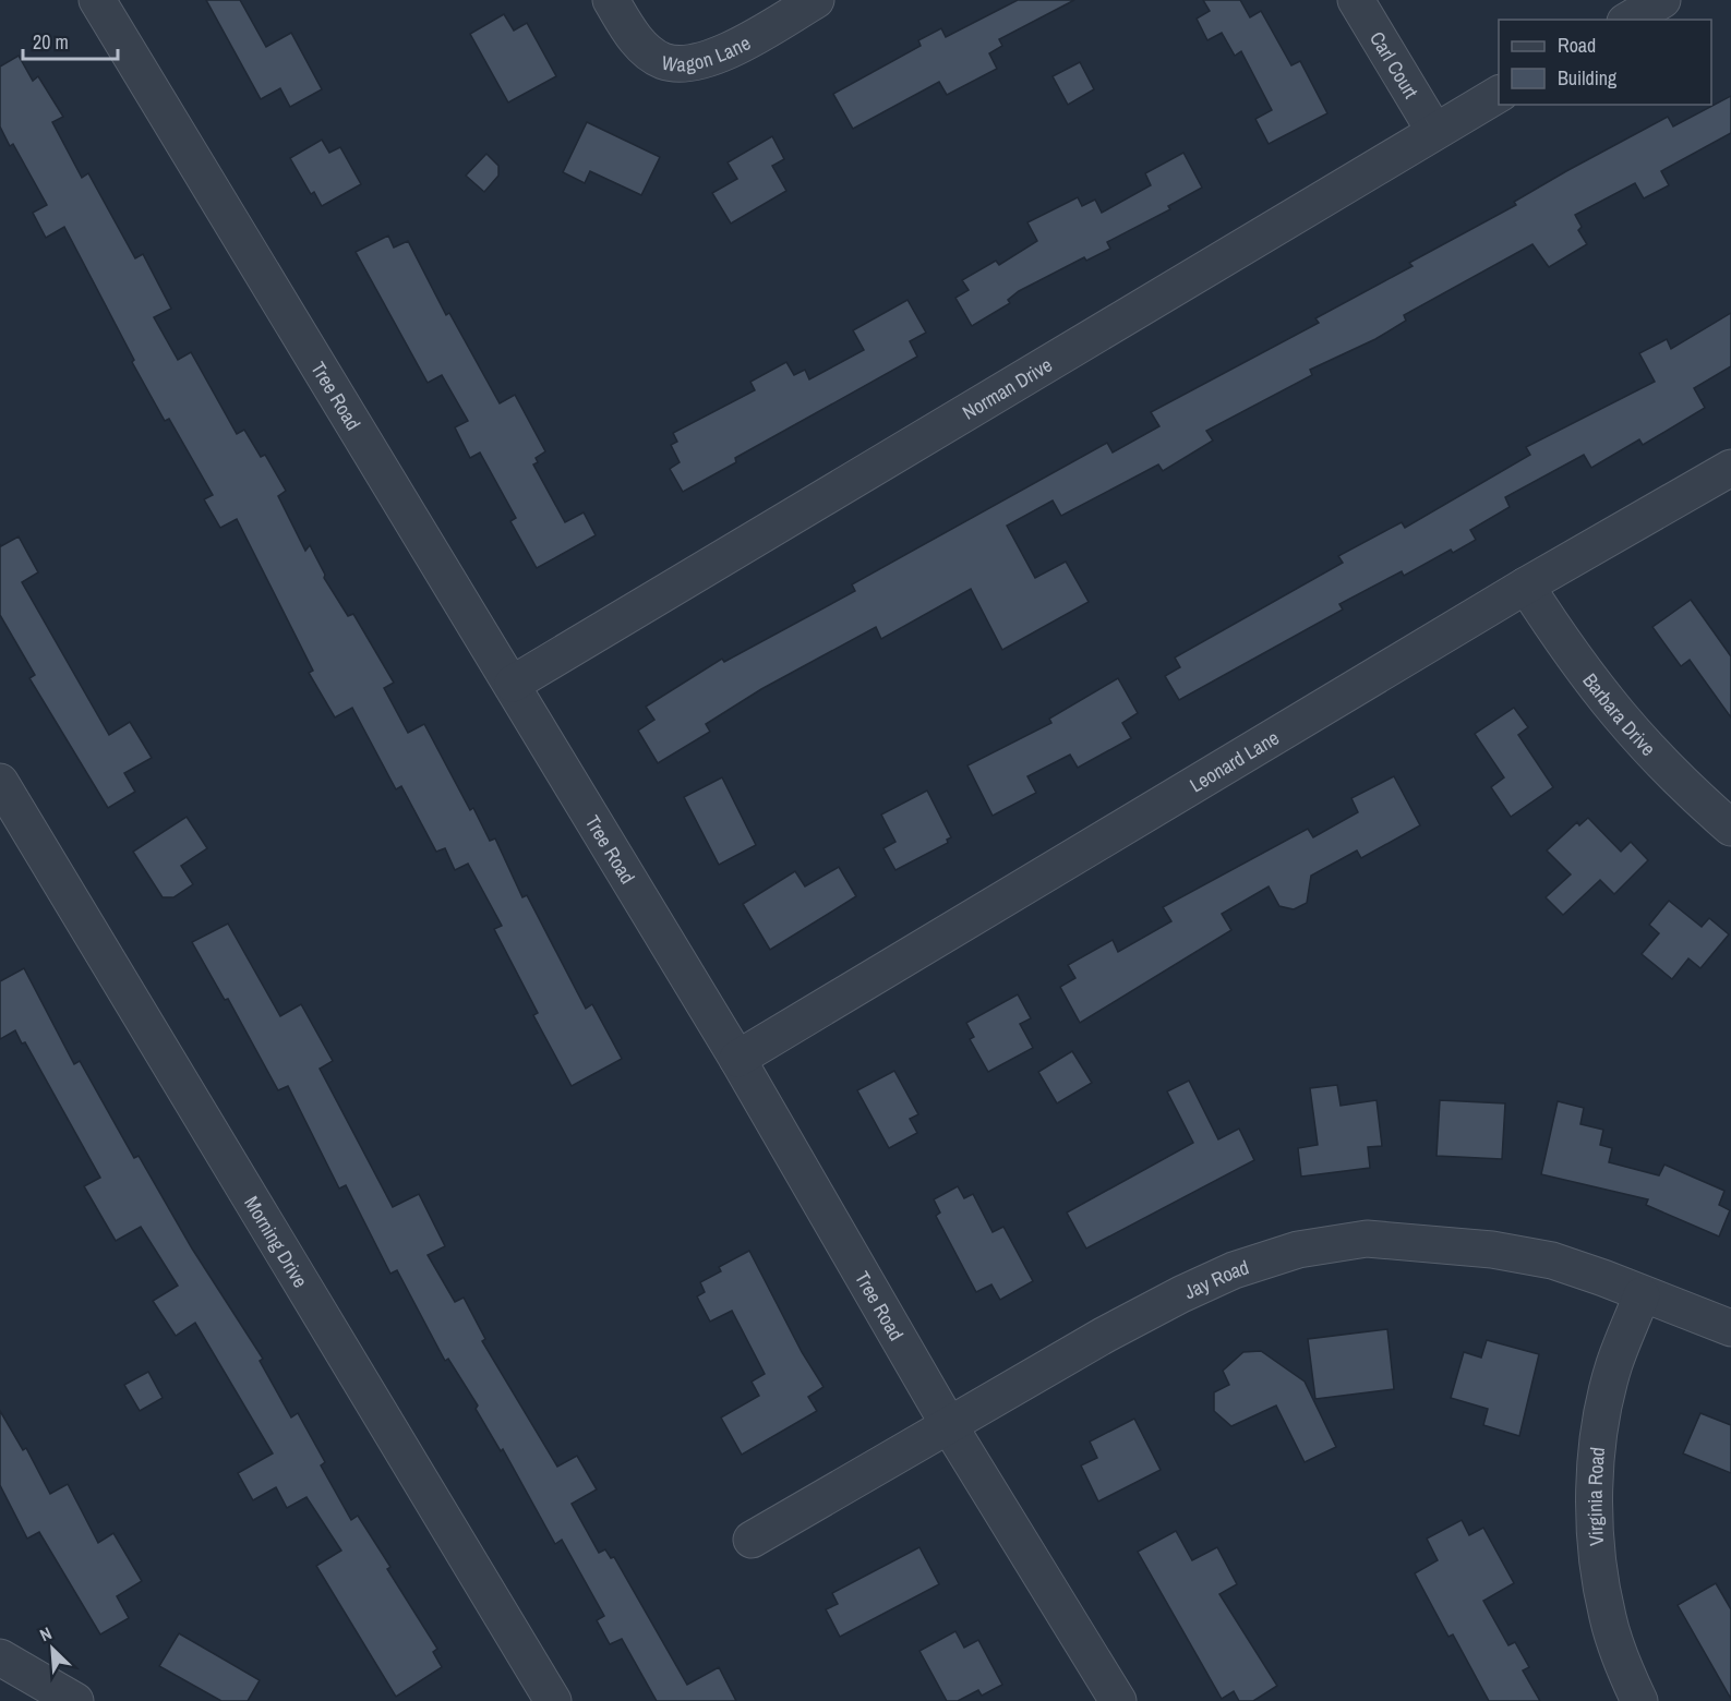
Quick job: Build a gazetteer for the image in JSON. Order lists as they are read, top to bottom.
{
  "streets": {
    "street": [
      "Wagon Lane",
      "Carl Court",
      "Norman Drive",
      "Tree Road",
      "Barbara Drive",
      "Leonard Lane",
      "Morning Drive",
      "Jay Road",
      "Virginia Road"
    ]
  },
  "crossings": [
    ["Carl Court", "Norman Drive"],
    ["Norman Drive", "Tree Road"],
    ["Tree Road", "Leonard Lane"],
    ["Tree Road", "Jay Road"],
    ["Barbara Drive", "Leonard Lane"],
    ["Jay Road", "Virginia Road"]
  ],
  "legend": ["Road", "Building"],
  "scale_bar": "20 m",
  "north": "top left"
}
